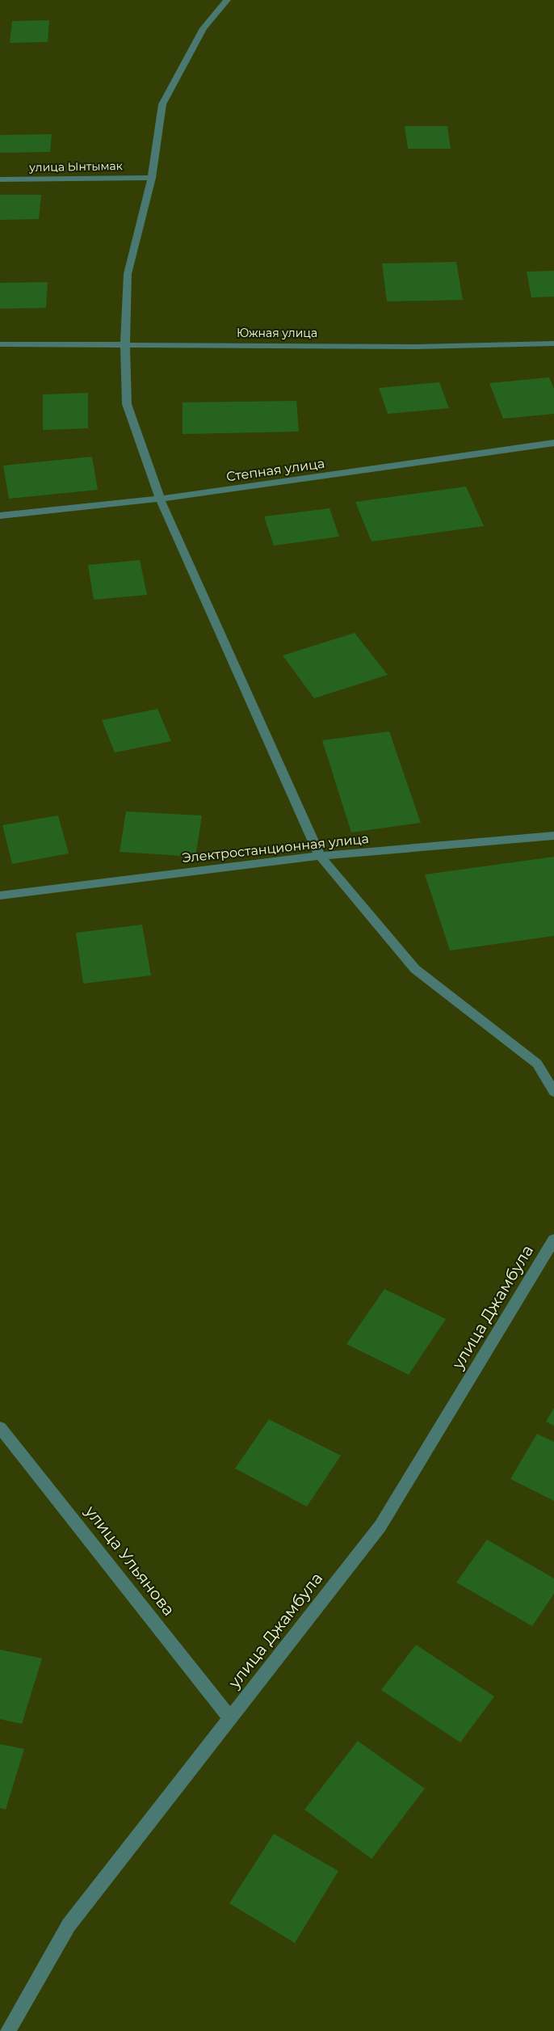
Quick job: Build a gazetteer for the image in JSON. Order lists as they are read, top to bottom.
{
  "streets": {
    "street": [
      "улица Ынтымак",
      "Южная улица",
      "Степная улица",
      "Электростанционная улица",
      "улица Джамбула",
      "улица Ульянова"
    ]
  },
  "crossings": [
    ["улица Джамбула", "улица Ульянова"]
  ]
}
